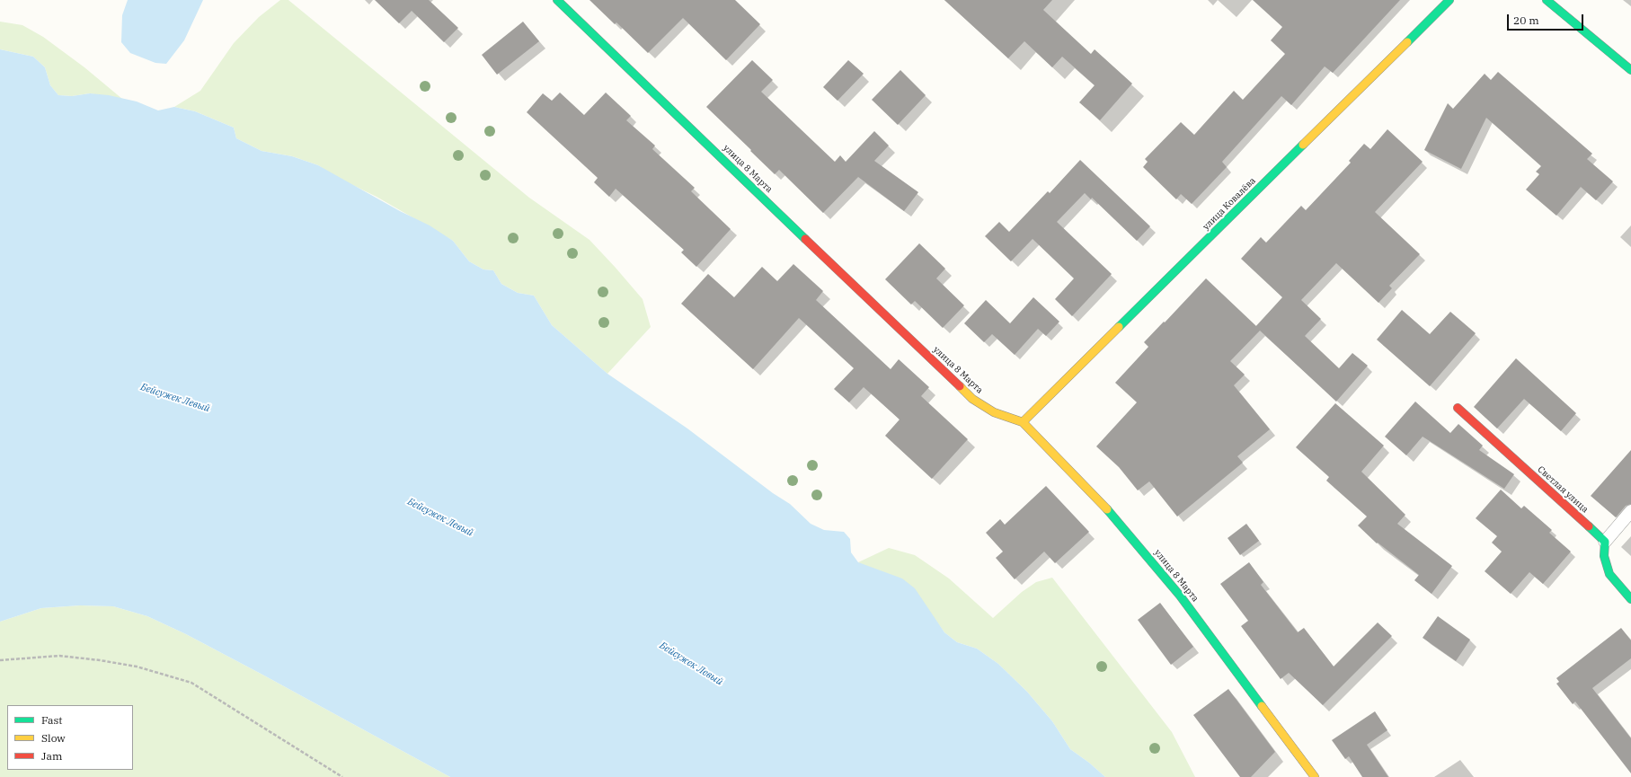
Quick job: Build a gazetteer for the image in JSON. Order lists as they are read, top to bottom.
{
  "streets": {
    "street": ["улица 8 Марта", "улица Ковалёва", "Светлая улица"]
  },
  "crossings": [
    ["улица 8 Марта", "улица Ковалёва"]
  ],
  "water": ["Бейсужек Левый"],
  "legend": ["Fast", "Slow", "Jam"],
  "scale_bar": "20 m"
}
